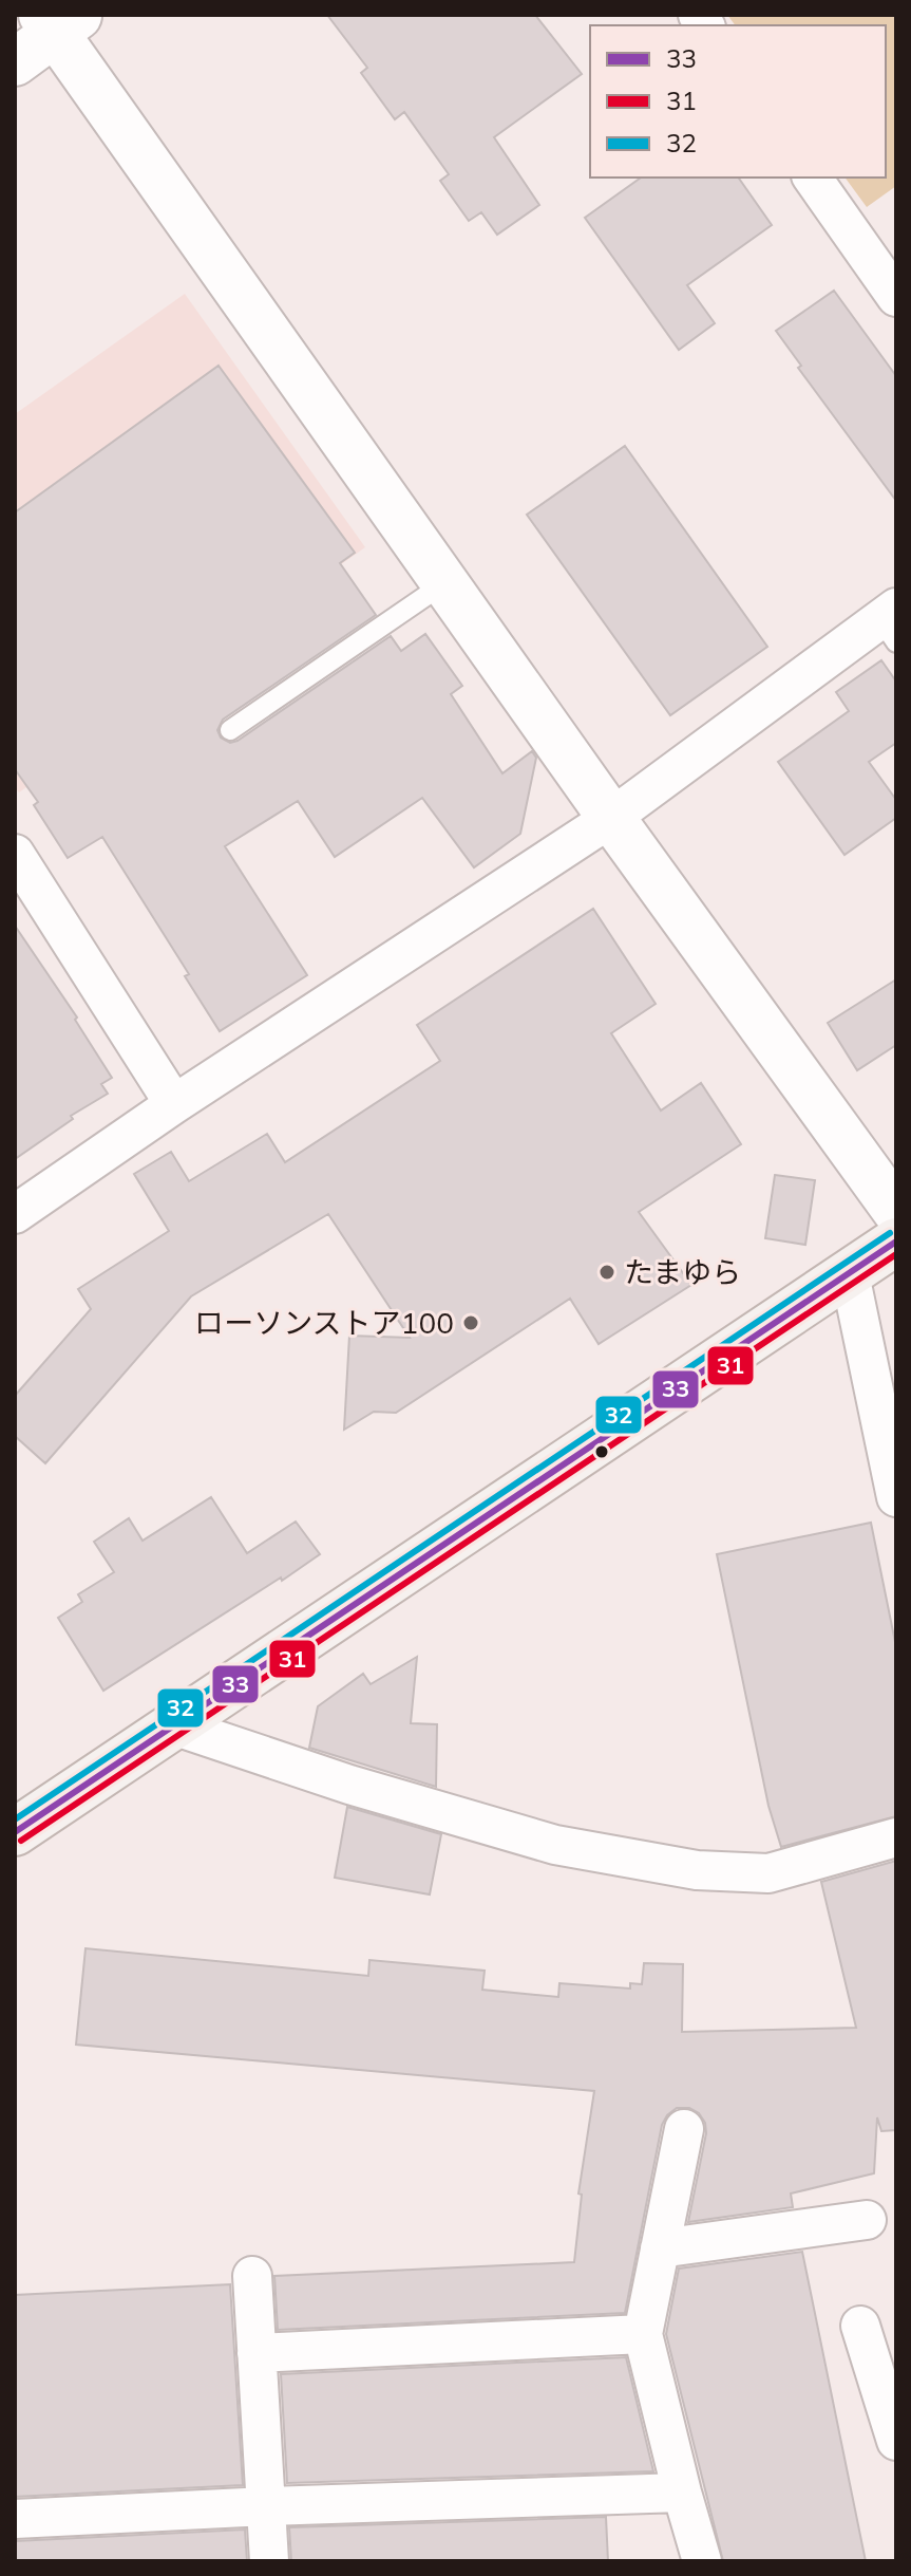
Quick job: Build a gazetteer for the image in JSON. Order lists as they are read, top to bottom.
{
  "places": ["たまゆら", "ローソンストア100"],
  "lines": ["transit line 32", "transit line 33", "transit line 31"],
  "legend": ["33", "31", "32"]
}
